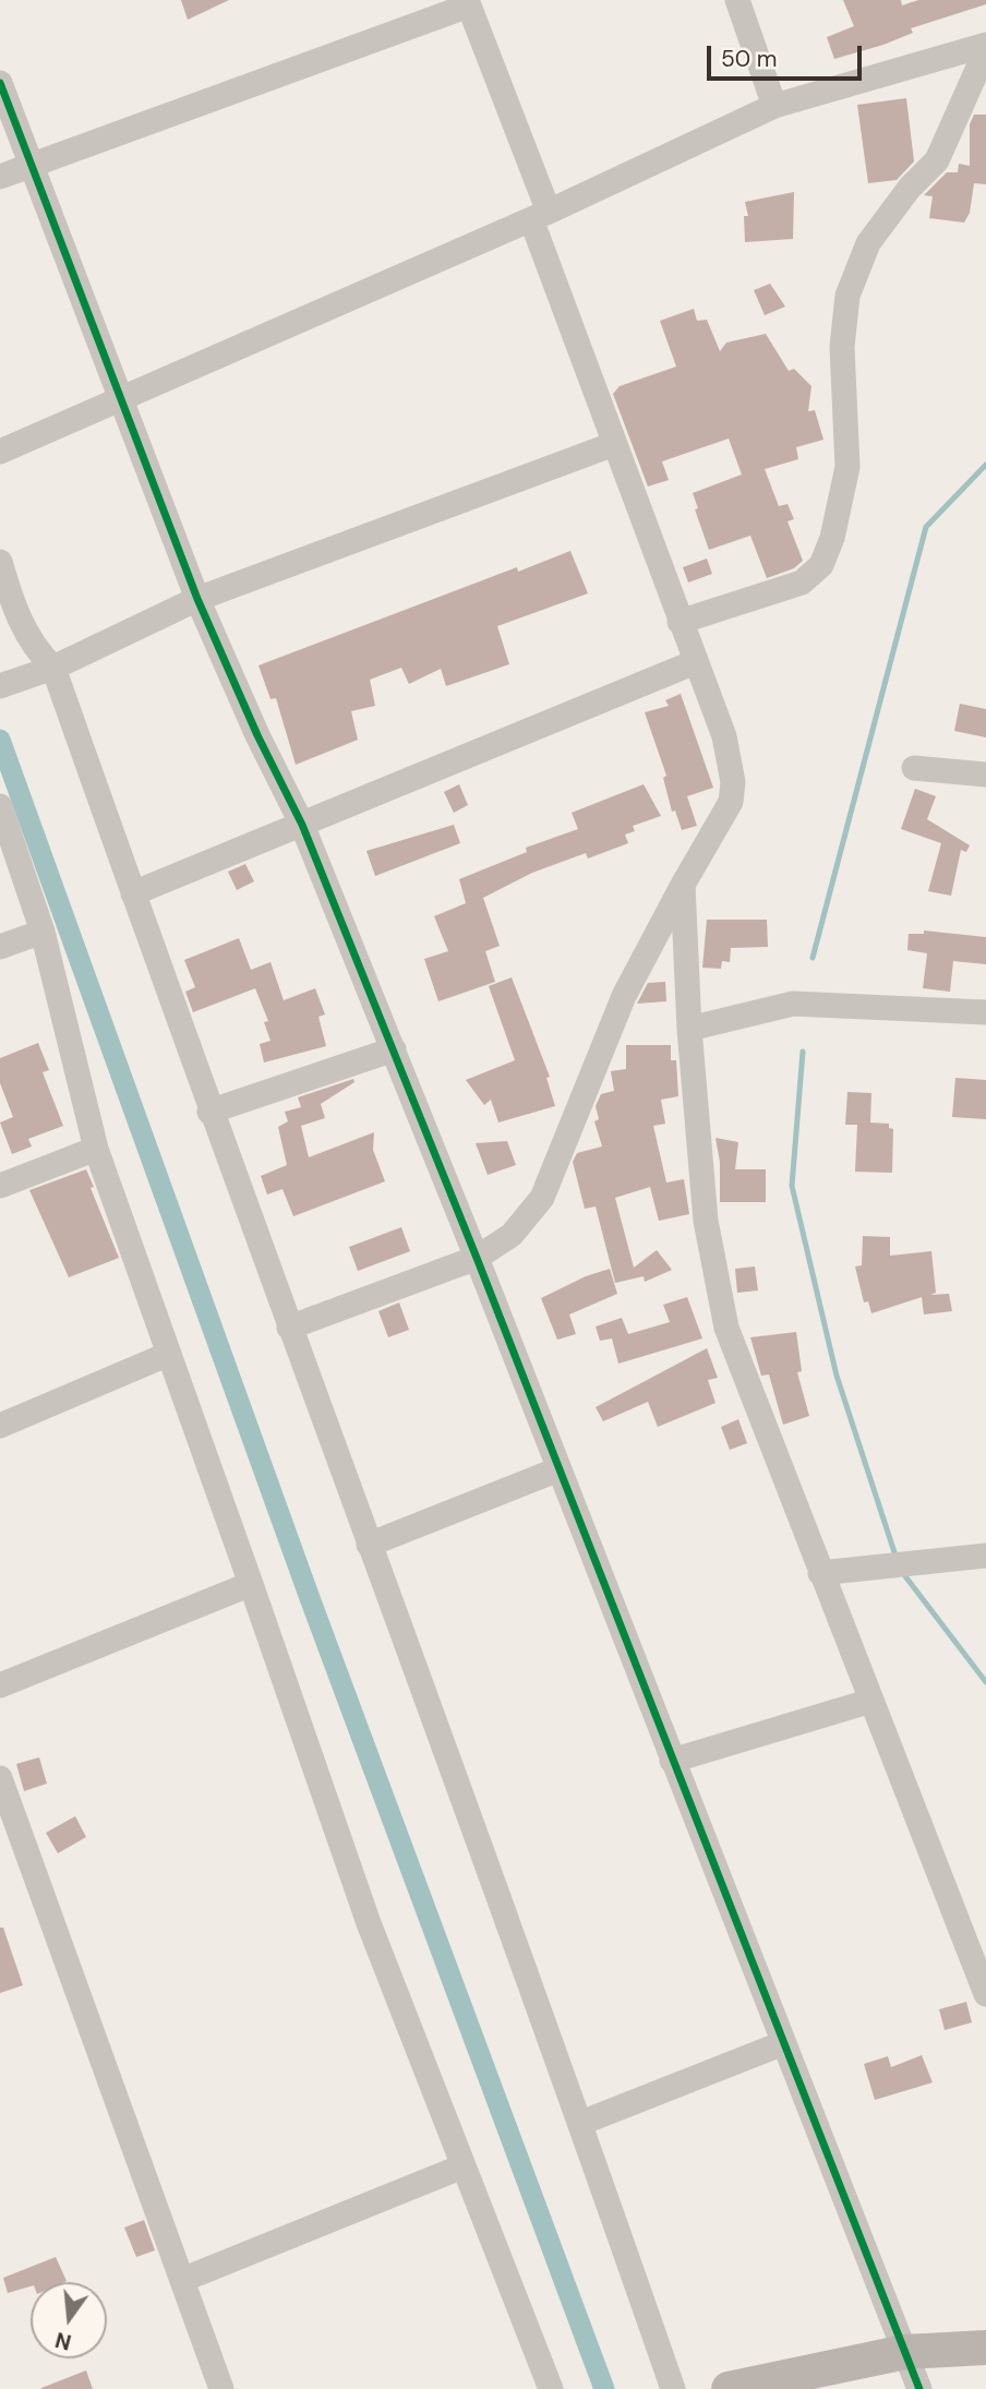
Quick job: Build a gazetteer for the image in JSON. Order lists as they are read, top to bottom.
{
  "scale_bar": "50 m",
  "north": "bottom"
}
